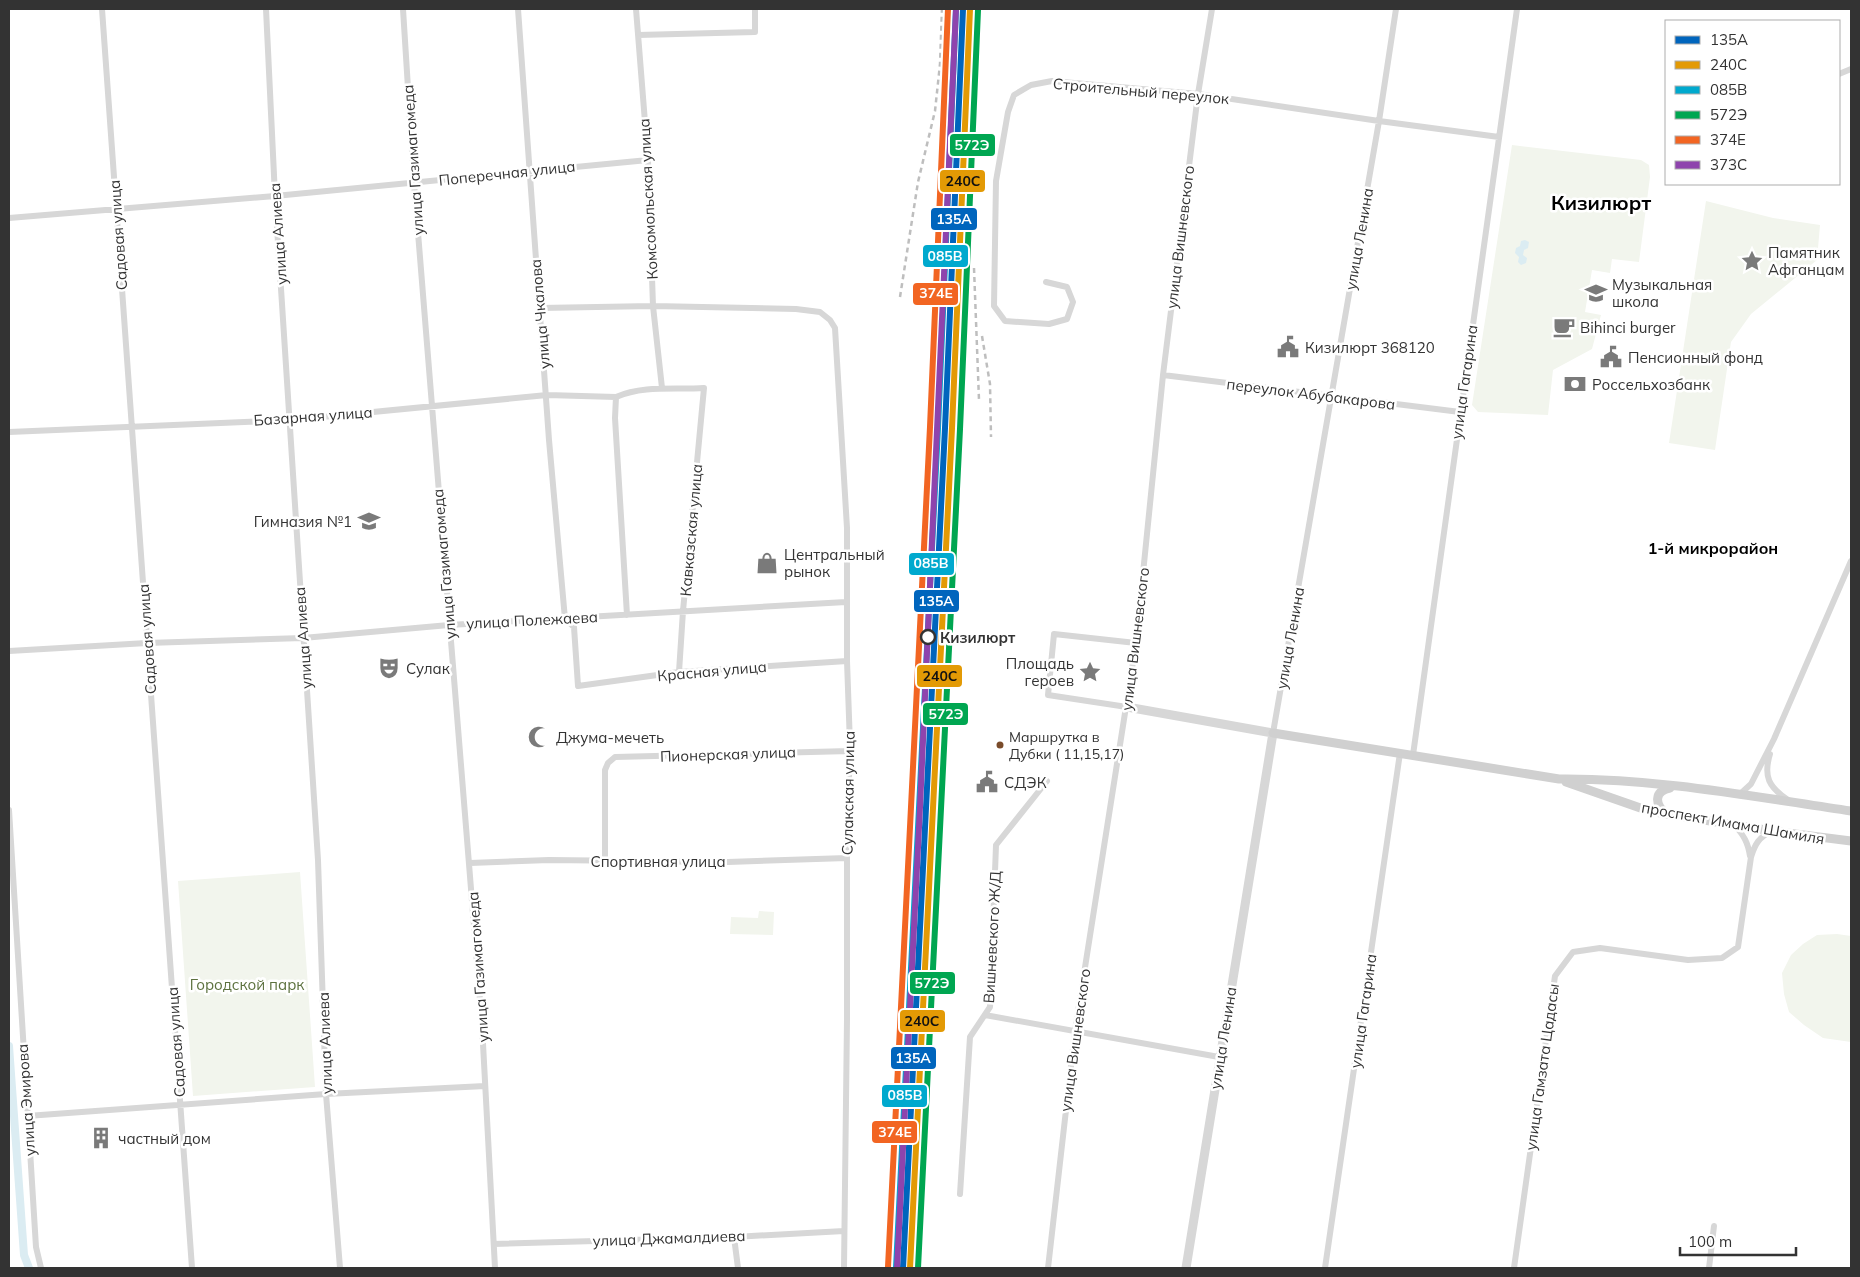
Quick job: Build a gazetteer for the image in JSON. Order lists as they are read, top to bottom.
{
  "streets": {
    "main road": ["проспект Имама Шамиля"],
    "street": [
      "Строительный переулок",
      "улица Газимагомеда",
      "Поперечная улица",
      "Комсомольская улица",
      "улица Алиева",
      "Садовая улица",
      "улица Вишневского",
      "улица Ленина",
      "улица Чкалова",
      "улица Гагарина",
      "переулок Абубакарова",
      "Базарная улица",
      "Кавказская улица",
      "улица Полежаева",
      "Красная улица",
      "Пионерская улица",
      "Сулакская улица",
      "Спортивная улица",
      "Вишневского Ж/Д",
      "улица Гамзата Цадасы",
      "улица Эмирова",
      "улица Джамалдиева"
    ]
  },
  "crossings": [
    ["Строительный переулок", "улица Вишневского"],
    ["Строительный переулок", "улица Ленина"],
    ["Строительный переулок", "улица Гагарина"],
    ["улица Газимагомеда", "Поперечная улица"],
    ["улица Газимагомеда", "Базарная улица"],
    ["улица Газимагомеда", "улица Полежаева"],
    ["улица Газимагомеда", "Спортивная улица"],
    ["улица Газимагомеда", "улица Джамалдиева"],
    ["Поперечная улица", "Комсомольская улица"],
    ["Поперечная улица", "улица Алиева"],
    ["Поперечная улица", "Садовая улица"],
    ["Поперечная улица", "улица Чкалова"],
    ["Комсомольская улица", "Кавказская улица"],
    ["Комсомольская улица", "Сулакская улица"],
    ["улица Алиева", "Базарная улица"],
    ["улица Алиева", "улица Полежаева"],
    ["Садовая улица", "Базарная улица"],
    ["Садовая улица", "улица Полежаева"],
    ["улица Вишневского", "переулок Абубакарова"],
    ["улица Ленина", "переулок Абубакарова"],
    ["улица Ленина", "проспект Имама Шамиля"],
    ["улица Чкалова", "Базарная улица"],
    ["улица Чкалова", "улица Полежаева"],
    ["улица Чкалова", "Красная улица"],
    ["улица Гагарина", "переулок Абубакарова"],
    ["улица Гагарина", "проспект Имама Шамиля"],
    ["Кавказская улица", "улица Полежаева"],
    ["Кавказская улица", "Красная улица"],
    ["улица Полежаева", "Красная улица"],
    ["улица Полежаева", "Сулакская улица"],
    ["Красная улица", "Сулакская улица"],
    ["Пионерская улица", "Сулакская улица"],
    ["Пионерская улица", "Спортивная улица"],
    ["Сулакская улица", "Спортивная улица"],
    ["Сулакская улица", "улица Джамалдиева"]
  ],
  "districts": ["Кизилюрт", "1-й микрорайон"],
  "parks": ["Городской парк"],
  "places": {
    "place": ["Памятник Афганцам", "Площадь героев"],
    "school or university": ["Музыкальная школа", "Гимназия №1"],
    "cafe": ["Bihinci burger"],
    "public building": ["Кизилюрт 368120", "Пенсионный фонд", "СДЭК"],
    "bank": ["Россельхозбанк"],
    "shop": ["Центральный рынок"],
    "other": ["Кизилюрт", "Маршрутка в Дубки ( 11,15,17)"],
    "theatre": ["Сулак"],
    "mosque": ["Джума-мечеть"],
    "building": ["частный дом"]
  },
  "lines": [
    "transit line 135А",
    "transit line 240С",
    "transit line 085В",
    "transit line 374Е",
    "transit line 373C",
    "transit line 572Э"
  ],
  "legend": [
    "135А",
    "240С",
    "085В",
    "572Э",
    "374Е",
    "373C"
  ],
  "scale_bar": "100 m"
}
